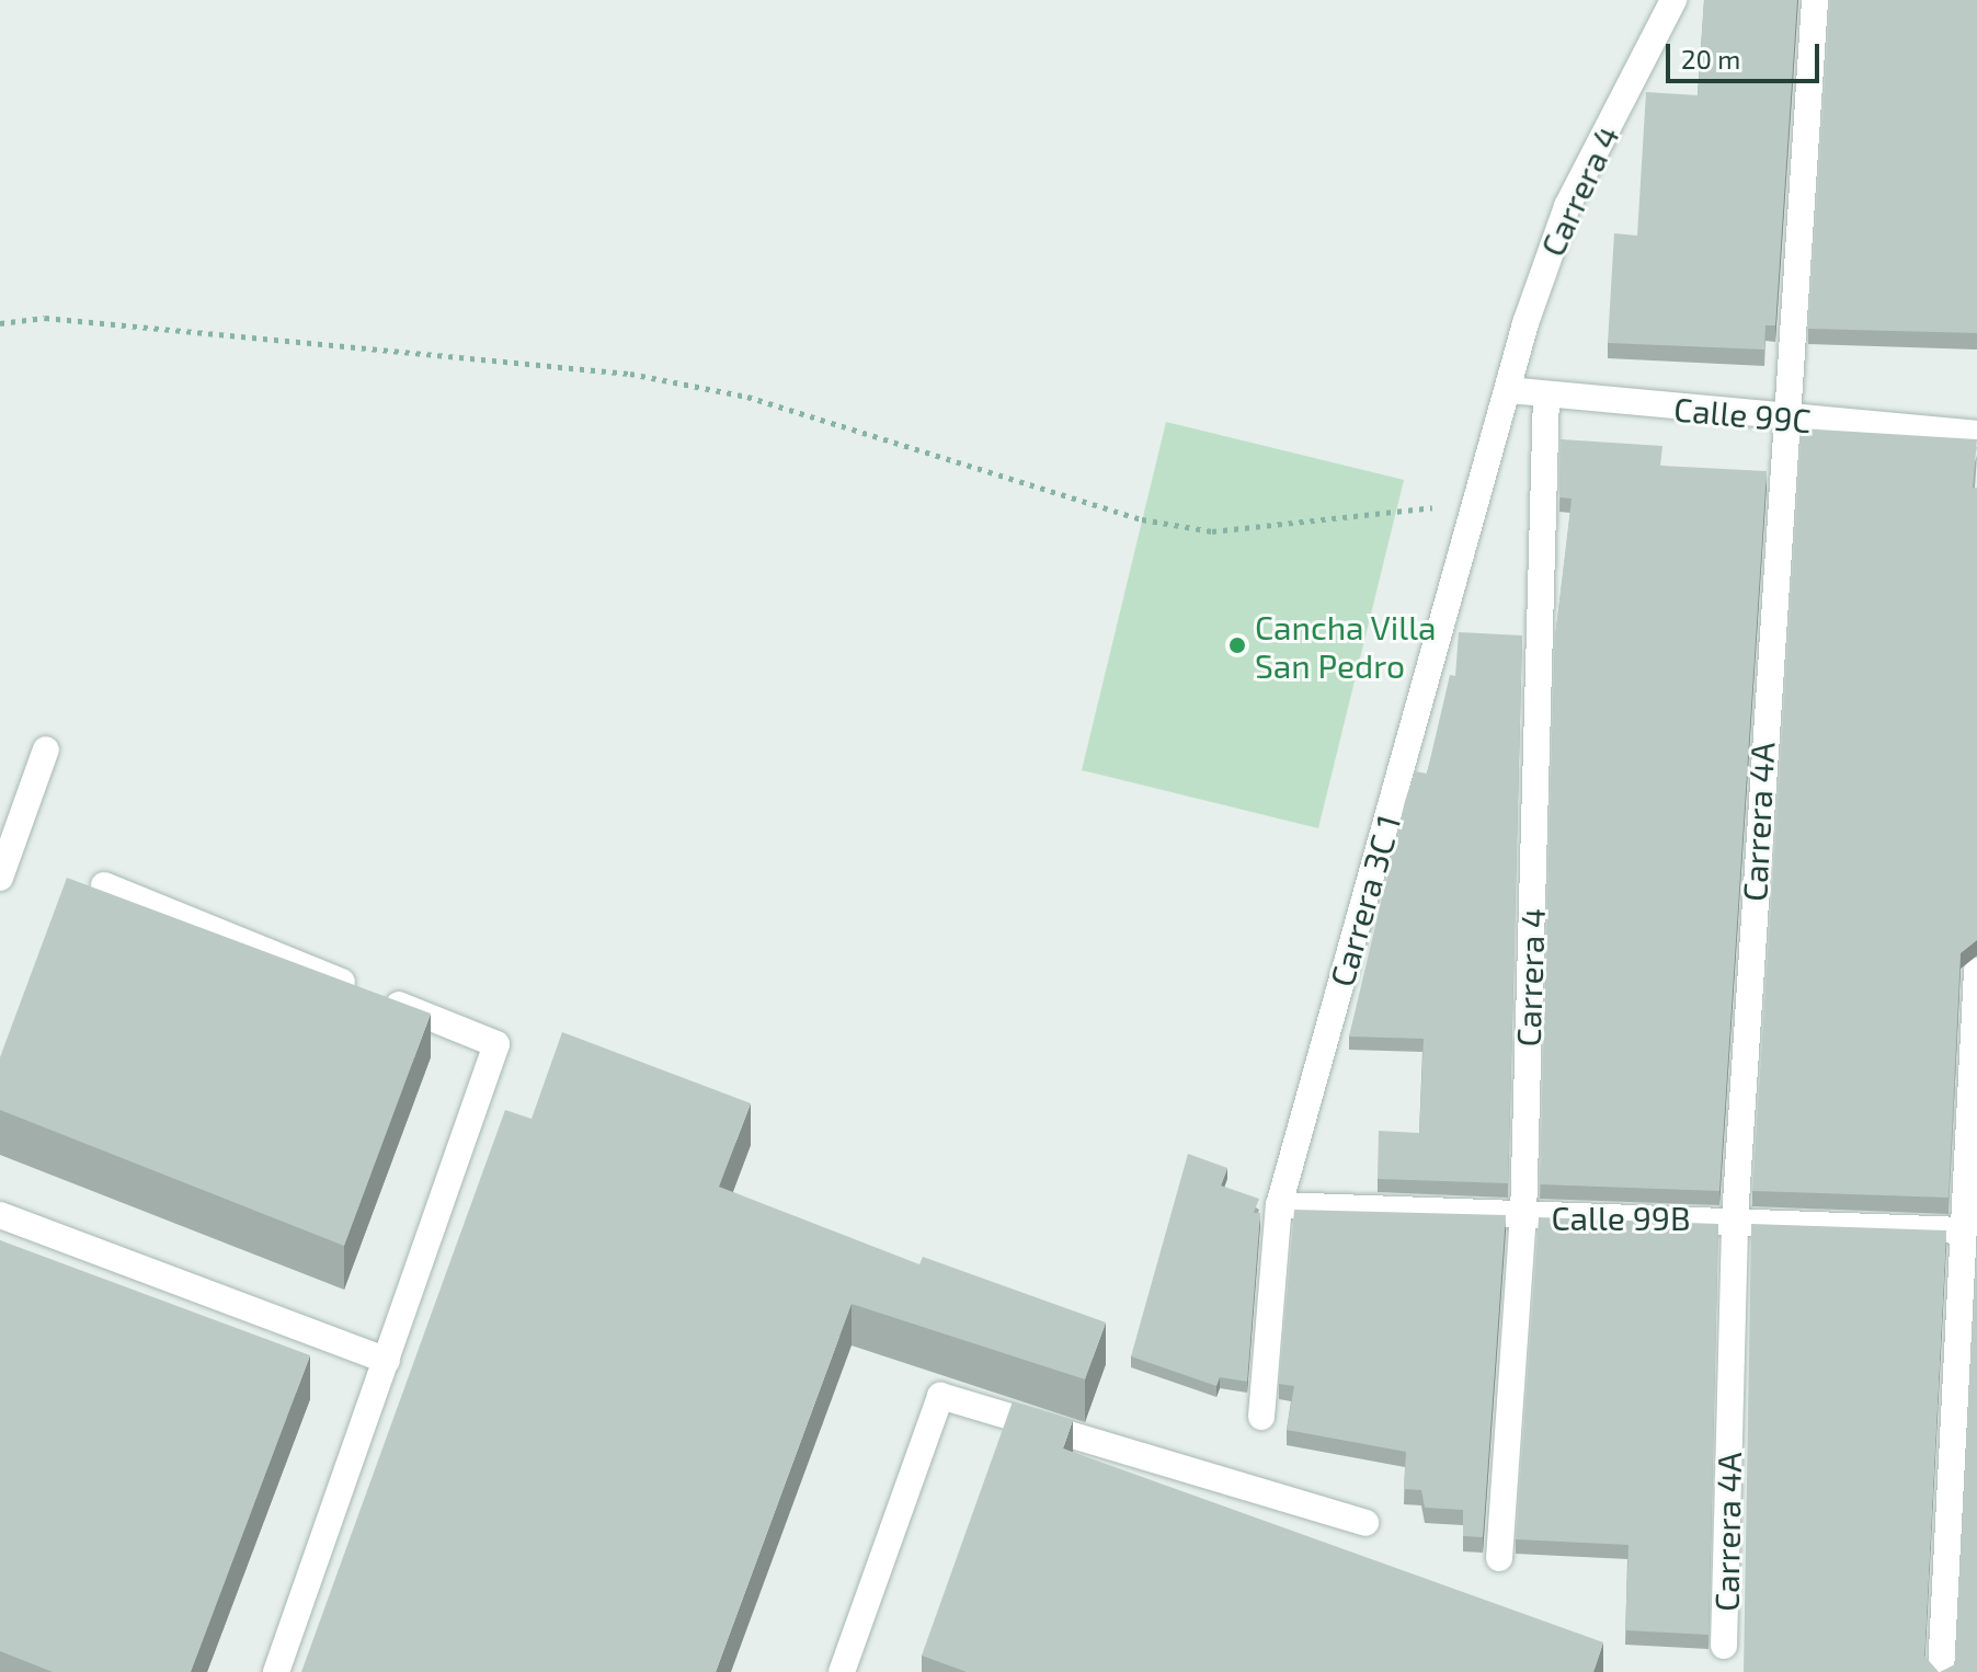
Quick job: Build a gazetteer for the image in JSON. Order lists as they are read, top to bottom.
{
  "streets": {
    "street": [
      "Carrera 4",
      "Calle 99C",
      "Carrera 4A",
      "Carrera 3C 1",
      "Calle 99B"
    ]
  },
  "crossings": [
    ["Carrera 4", "Calle 99C"],
    ["Carrera 4", "Carrera 3C 1"],
    ["Carrera 4", "Calle 99B"],
    ["Calle 99C", "Carrera 4A"],
    ["Calle 99C", "Carrera 3C 1"],
    ["Carrera 4A", "Calle 99B"],
    ["Carrera 3C 1", "Calle 99B"]
  ],
  "places": ["Cancha Villa San Pedro"],
  "scale_bar": "20 m"
}
